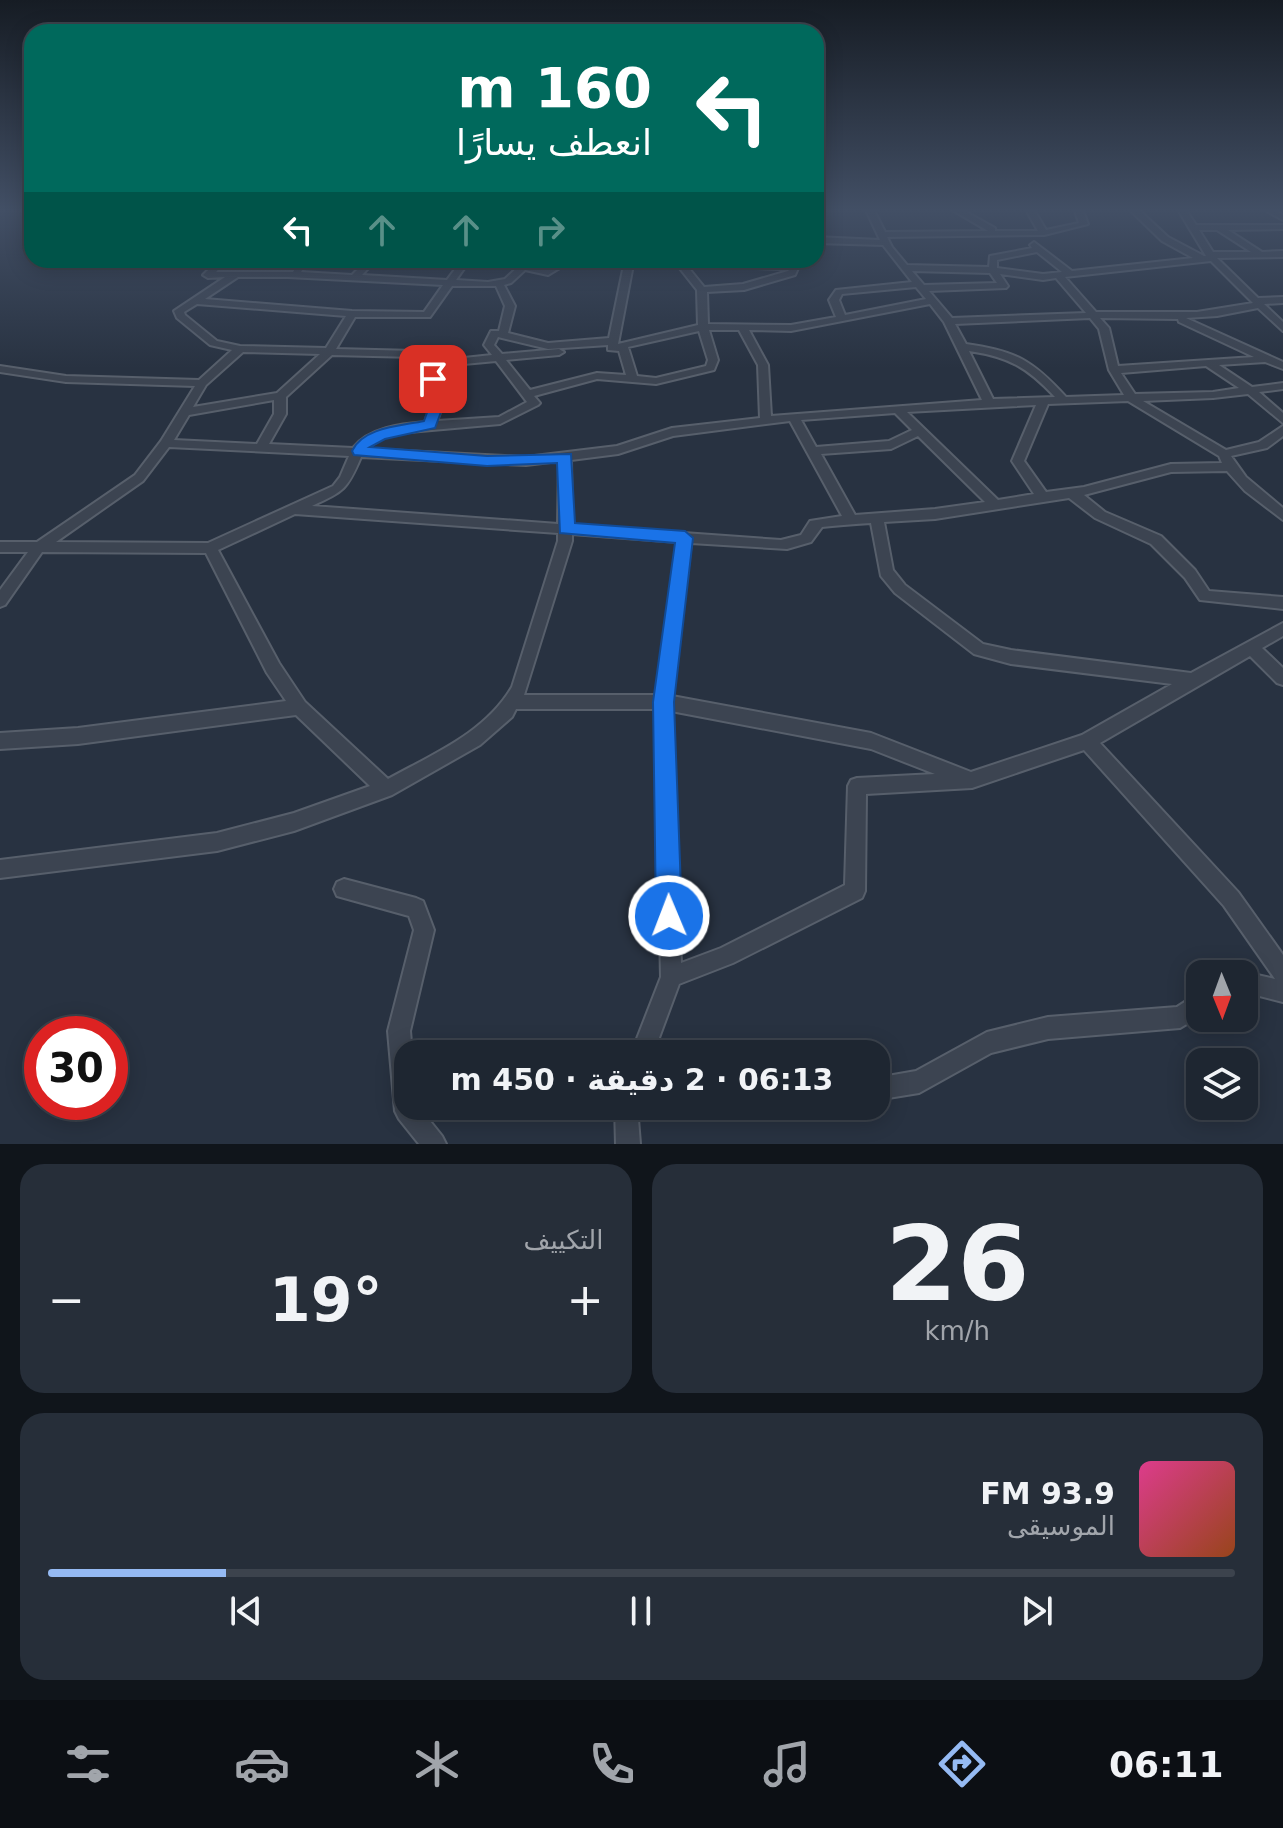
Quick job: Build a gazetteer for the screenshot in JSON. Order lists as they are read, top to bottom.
{
  "north": "bottom",
  "page": {
    "turn": ["160 m", "انعطف يسارًا"],
    "limit": "30",
    "trip": "06:13 · 2 دقيقة · 450 m",
    "tile": [
      ["26", "km/h"],
      "التكييف"
    ],
    "heat": ["−", "19°", "+"],
    "song": ["93.9 FM", "الموسيقى"],
    "tabs": "06:11"
  }
}
